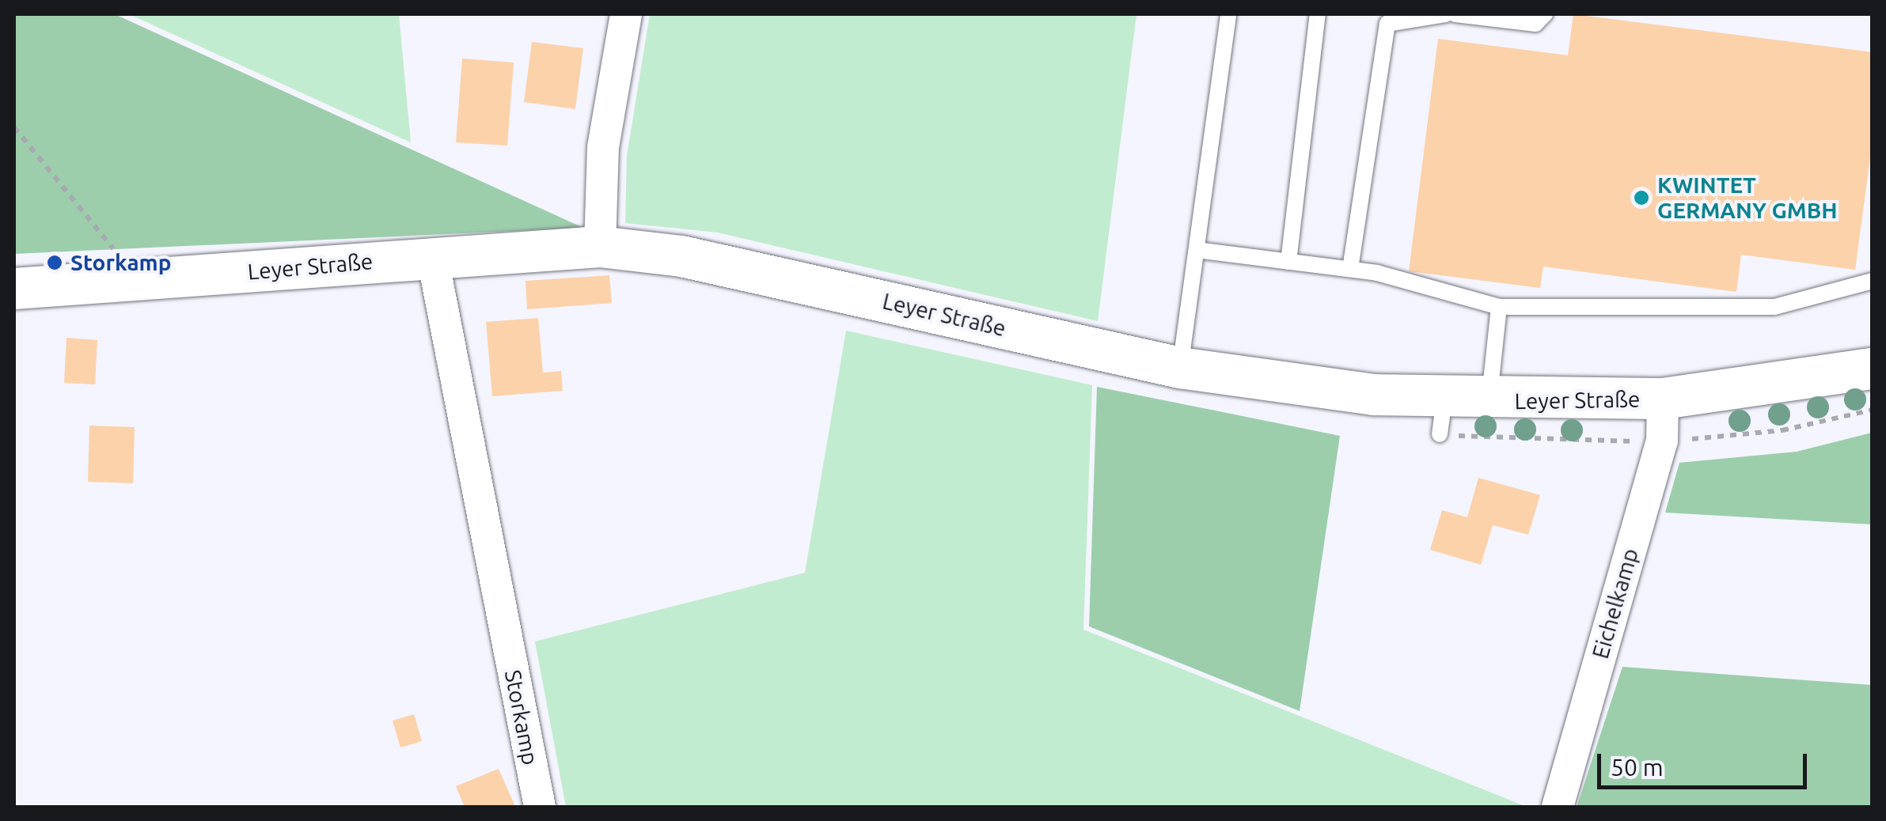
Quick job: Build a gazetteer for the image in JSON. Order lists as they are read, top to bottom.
{
  "streets": {
    "street": ["Leyer Straße", "Eichelkamp", "Storkamp"]
  },
  "crossings": [
    ["Leyer Straße", "Eichelkamp"],
    ["Leyer Straße", "Storkamp"]
  ],
  "places": ["KWINTET GERMANY GMBH", "Storkamp"],
  "scale_bar": "50 m"
}
